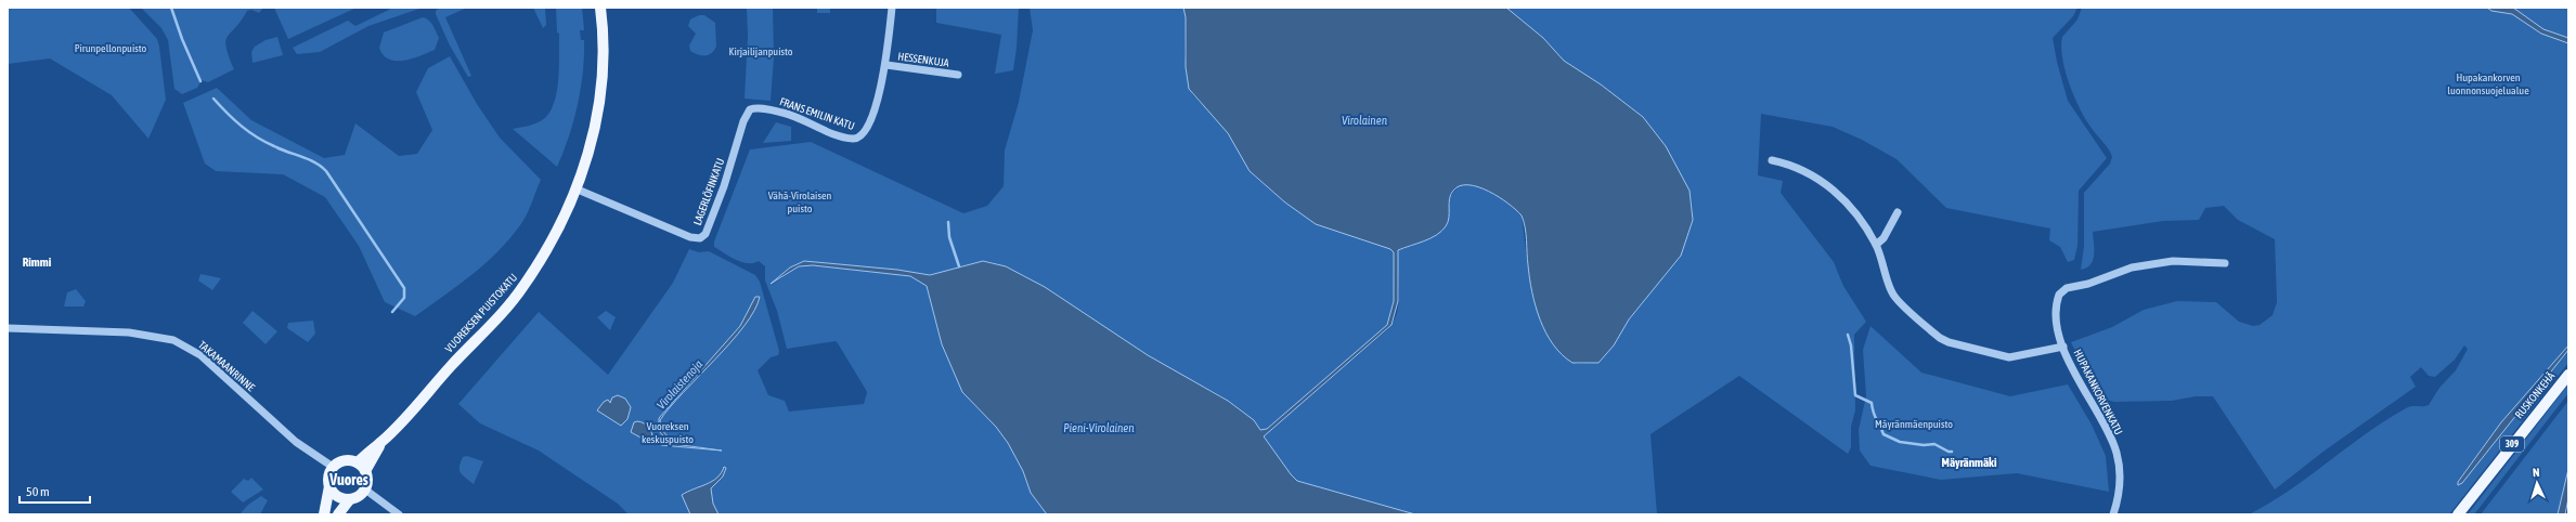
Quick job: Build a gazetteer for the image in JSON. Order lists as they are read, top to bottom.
{
  "streets": {
    "main road": ["VUOREKSEN PUISTOKATU", "RUSKONKEHÄ", "309"],
    "street": [
      "HESSENKUJA",
      "FRANS EMILIN KATU",
      "LAGERLÖFINKATU",
      "TAKAMAANRINNE",
      "HUPAKANKORVENKATU"
    ]
  },
  "crossings": [
    ["HESSENKUJA", "FRANS EMILIN KATU"],
    ["FRANS EMILIN KATU", "LAGERLÖFINKATU"],
    ["LAGERLÖFINKATU", "VUOREKSEN PUISTOKATU"],
    ["VUOREKSEN PUISTOKATU", "TAKAMAANRINNE"]
  ],
  "districts": ["Rimmi", "Mäyränmäki", "Vuores"],
  "water": ["Virolainen", "Virolaistenoja", "Pieni-Virolainen"],
  "parks": [
    "Pirunpellonpuisto",
    "Kirjailijanpuisto",
    "Hupakankorven luonnonsuojelualue",
    "Vähä-Virolaisen puisto",
    "Mäyränmäenpuisto",
    "Vuoreksen keskuspuisto"
  ],
  "scale_bar": "50 m",
  "north": "top"
}
